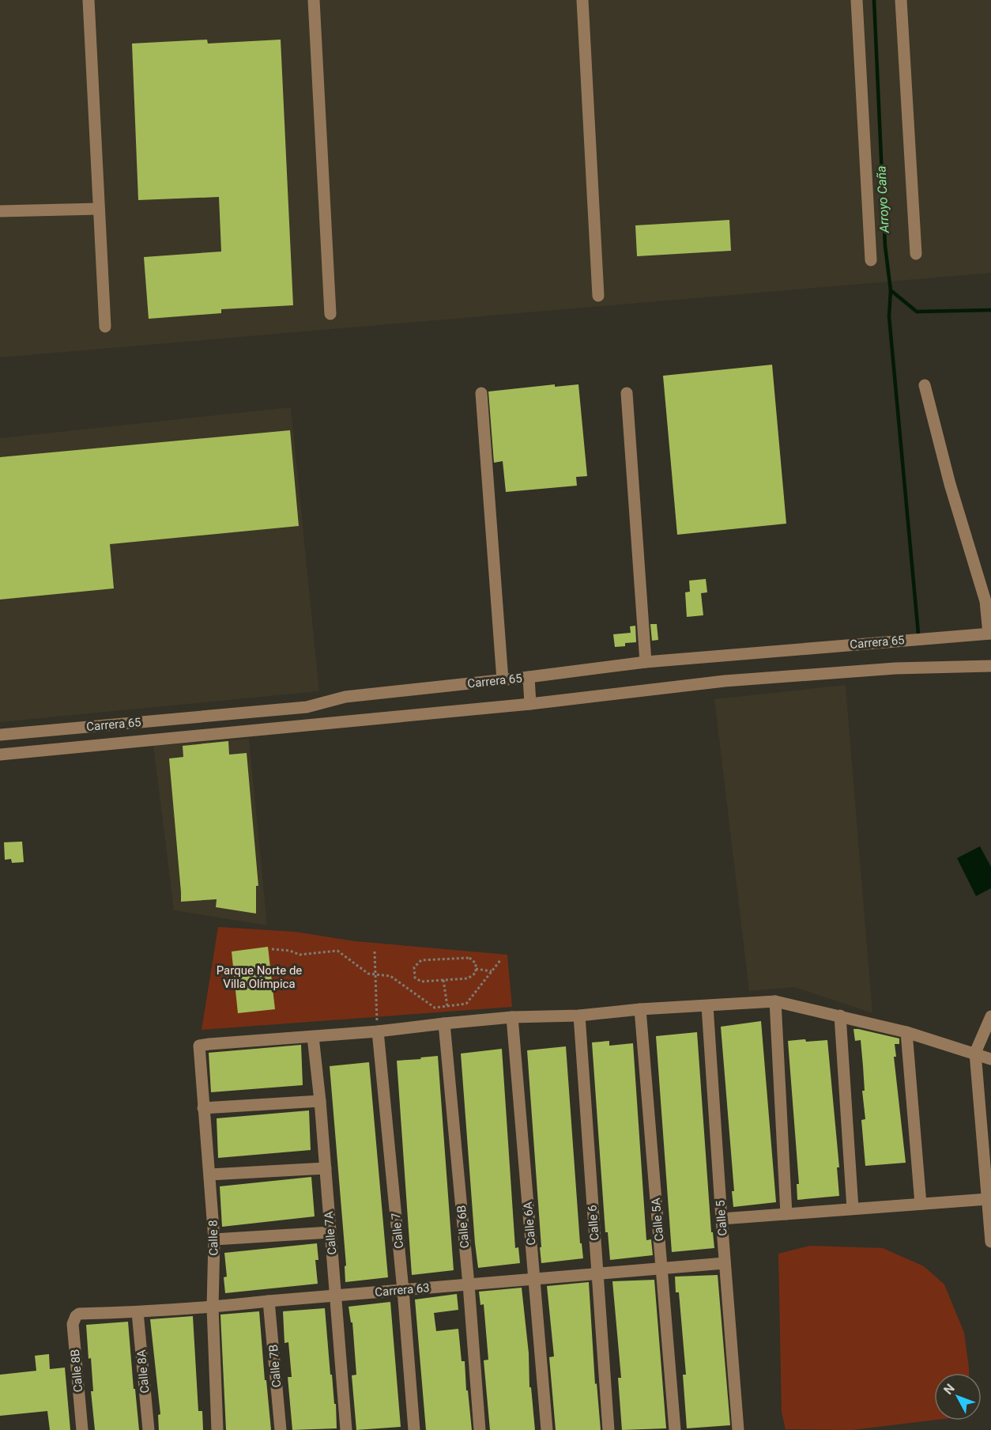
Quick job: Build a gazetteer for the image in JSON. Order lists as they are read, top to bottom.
{
  "streets": {
    "street": [
      "Carrera 65",
      "Calle 5",
      "Calle 5A",
      "Calle 6",
      "Calle 6A",
      "Calle 6B",
      "Calle 7",
      "Calle 7A",
      "Calle 8",
      "Carrera 63",
      "Calle 7B",
      "Calle 8B",
      "Calle 8A"
    ]
  },
  "crossings": [
    ["Calle 5", "Carrera 63"],
    ["Calle 5A", "Carrera 63"],
    ["Calle 6", "Carrera 63"],
    ["Calle 6A", "Carrera 63"],
    ["Calle 6B", "Carrera 63"],
    ["Calle 7", "Carrera 63"],
    ["Calle 7A", "Calle 8"],
    ["Calle 7A", "Carrera 63"],
    ["Calle 8", "Carrera 63"],
    ["Carrera 63", "Calle 7B"],
    ["Carrera 63", "Calle 8B"],
    ["Carrera 63", "Calle 8A"]
  ],
  "water": ["Arroyo Caña"],
  "parks": ["Parque Norte de Villa Olímpica"],
  "north": "top left"
}
